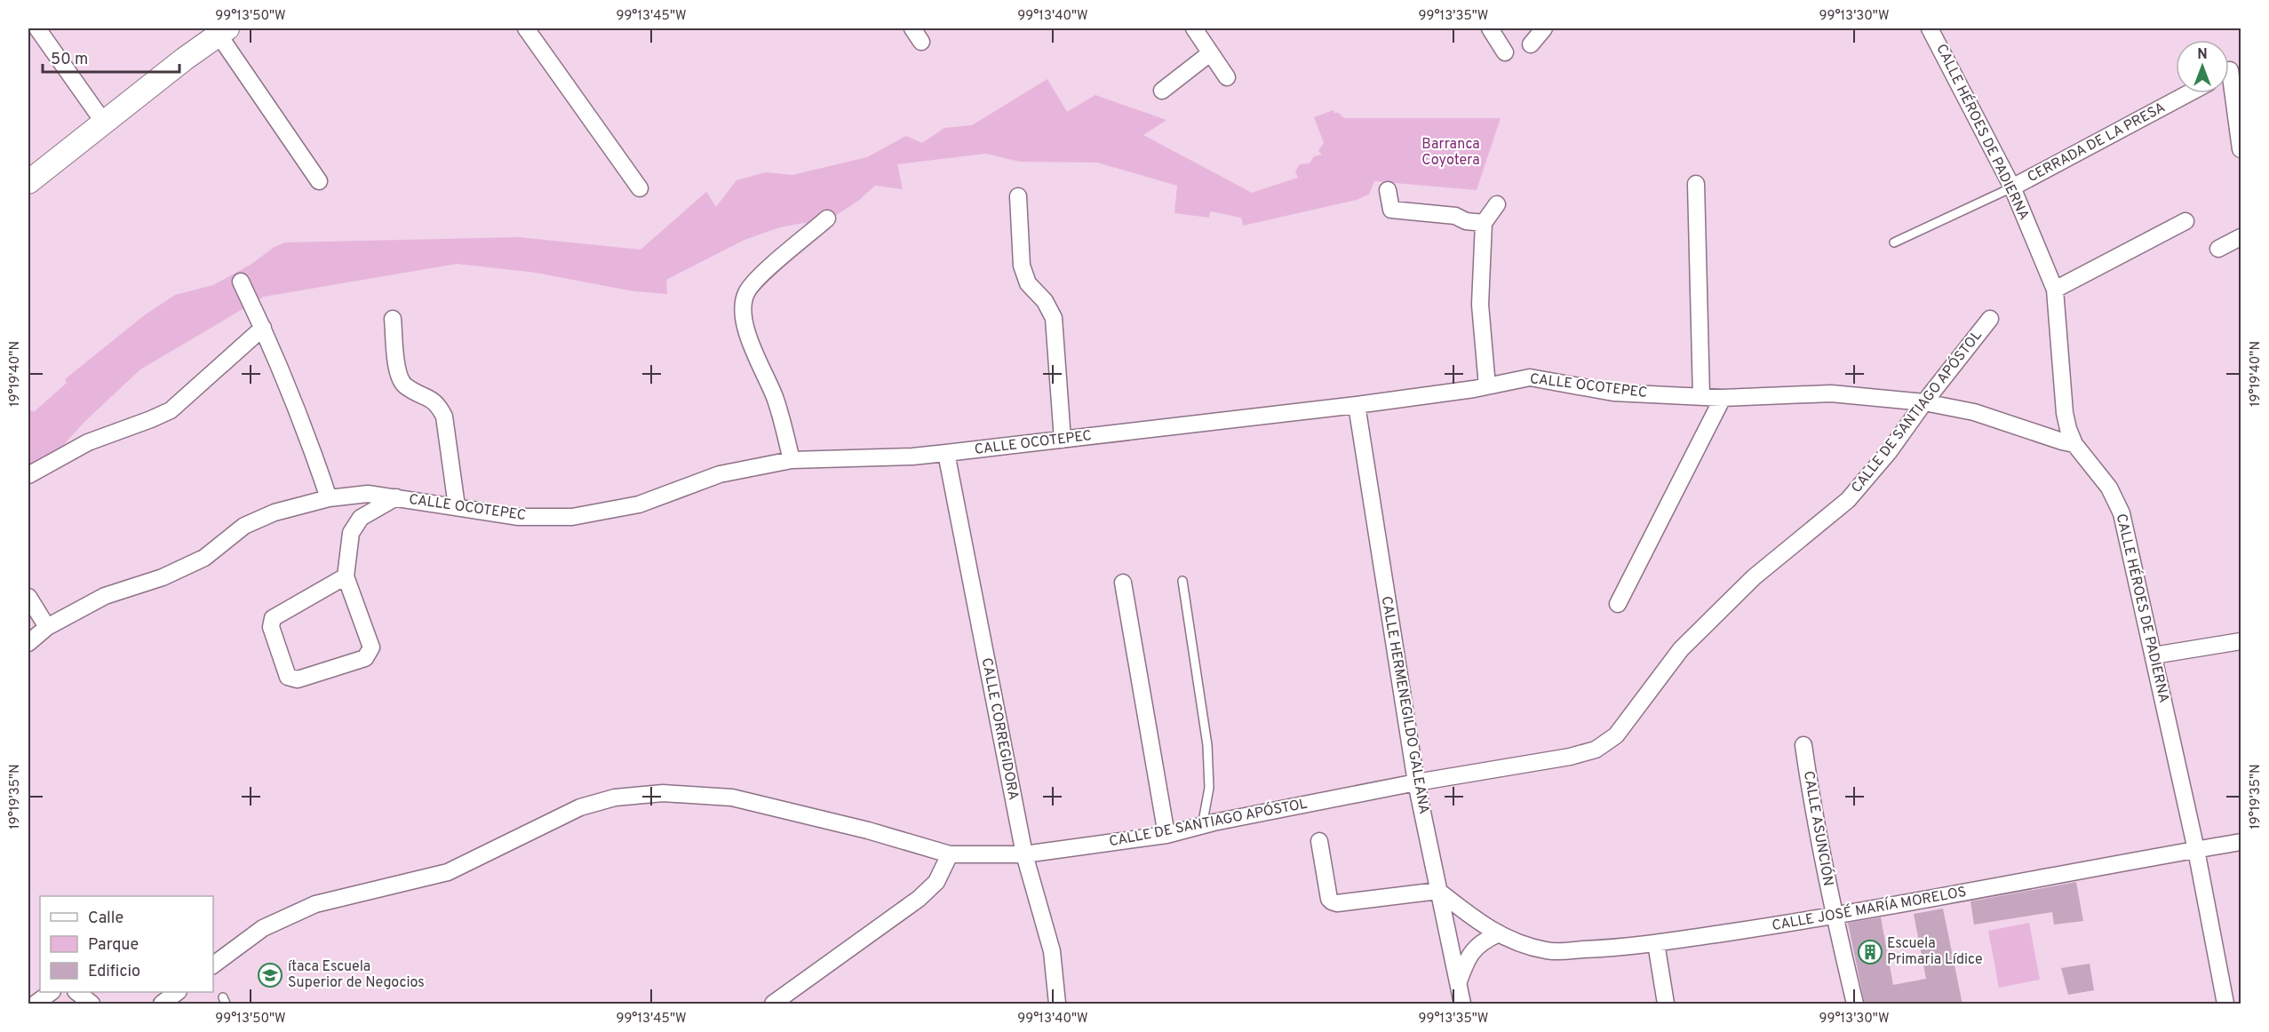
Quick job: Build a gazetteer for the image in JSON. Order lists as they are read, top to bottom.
{
  "streets": {
    "street": [
      "CALLE HÉROES DE PADIERNA",
      "CERRADA DE LA PRESA",
      "CALLE OCOTEPEC",
      "CALLE DE SANTIAGO APÓSTOL",
      "CALLE HERMENEGILDO GALEANA",
      "CALLE CORREGIDORA",
      "CALLE ASUNCIÓN",
      "CALLE JOSÉ MARÍA MORELOS"
    ]
  },
  "crossings": [
    ["CALLE HÉROES DE PADIERNA", "CERRADA DE LA PRESA"],
    ["CALLE HÉROES DE PADIERNA", "CALLE OCOTEPEC"],
    ["CALLE HÉROES DE PADIERNA", "CALLE JOSÉ MARÍA MORELOS"],
    ["CALLE OCOTEPEC", "CALLE DE SANTIAGO APÓSTOL"],
    ["CALLE OCOTEPEC", "CALLE HERMENEGILDO GALEANA"],
    ["CALLE OCOTEPEC", "CALLE CORREGIDORA"],
    ["CALLE DE SANTIAGO APÓSTOL", "CALLE HERMENEGILDO GALEANA"],
    ["CALLE DE SANTIAGO APÓSTOL", "CALLE CORREGIDORA"],
    ["CALLE HERMENEGILDO GALEANA", "CALLE JOSÉ MARÍA MORELOS"],
    ["CALLE ASUNCIÓN", "CALLE JOSÉ MARÍA MORELOS"]
  ],
  "parks": ["Barranca Coyotera"],
  "places": {
    "building": ["Escuela Primaria Lídice"],
    "school or university": ["ítaca Escuela Superior de Negocios"]
  },
  "legend": ["Calle", "Parque", "Edificio"],
  "scale_bar": "50 m",
  "north": "top",
  "coordinates": [
    "99°13'50\"W",
    "99°13'45\"W",
    "99°13'40\"W",
    "99°13'35\"W",
    "99°13'30\"W",
    "19°19'40\"N",
    "19°19'35\"N"
  ]
}
